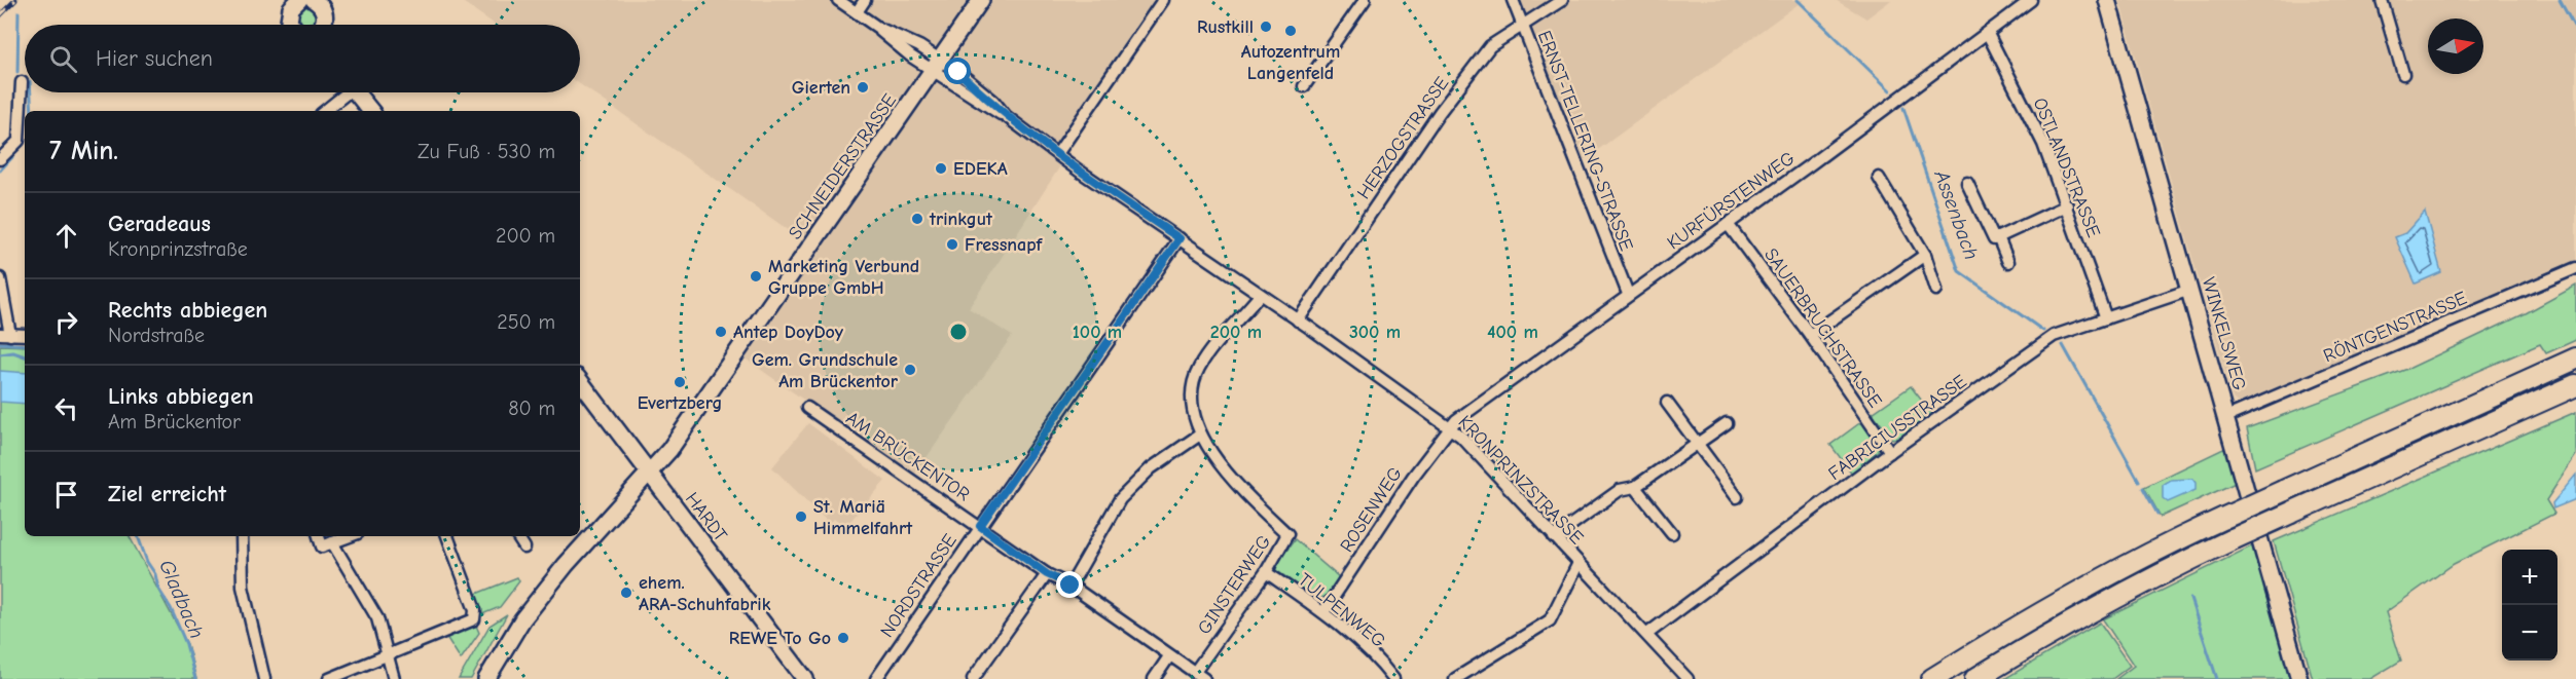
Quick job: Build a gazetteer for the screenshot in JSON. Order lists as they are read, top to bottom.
{
  "streets": {
    "main road": ["SCHNEIDERSTRASSE", "WINKELSWEG", "HARDT"],
    "street": [
      "HERZOGSTRASSE",
      "ERNST-TELLERING-STRASSE",
      "OSTLANDSTRASSE",
      "KURFÜRSTENWEG",
      "RÖNTGENSTRASSE",
      "SAUERBRUCHSTRASSE",
      "FABRICIUSSTRASSE",
      "AM BRÜCKENTOR",
      "KRONPRINZSTRASSE",
      "ROSENWEG",
      "GINSTERWEG",
      "NORDSTRASSE",
      "TULPENWEG"
    ]
  },
  "crossings": [
    ["HERZOGSTRASSE", "ERNST-TELLERING-STRASSE"],
    ["HERZOGSTRASSE", "KRONPRINZSTRASSE"],
    ["ERNST-TELLERING-STRASSE", "KURFÜRSTENWEG"],
    ["SCHNEIDERSTRASSE", "KRONPRINZSTRASSE"],
    ["SCHNEIDERSTRASSE", "HARDT"],
    ["OSTLANDSTRASSE", "KURFÜRSTENWEG"],
    ["OSTLANDSTRASSE", "FABRICIUSSTRASSE"],
    ["KURFÜRSTENWEG", "SAUERBRUCHSTRASSE"],
    ["KURFÜRSTENWEG", "KRONPRINZSTRASSE"],
    ["KURFÜRSTENWEG", "ROSENWEG"],
    ["RÖNTGENSTRASSE", "WINKELSWEG"],
    ["SAUERBRUCHSTRASSE", "FABRICIUSSTRASSE"],
    ["WINKELSWEG", "FABRICIUSSTRASSE"],
    ["FABRICIUSSTRASSE", "KRONPRINZSTRASSE"],
    ["AM BRÜCKENTOR", "GINSTERWEG"],
    ["AM BRÜCKENTOR", "NORDSTRASSE"],
    ["KRONPRINZSTRASSE", "ROSENWEG"],
    ["KRONPRINZSTRASSE", "NORDSTRASSE"],
    ["ROSENWEG", "TULPENWEG"],
    ["GINSTERWEG", "TULPENWEG"]
  ],
  "water": ["Assenbach", "Gladbach"],
  "places": [
    "Rustkill",
    "Autozentrum Langenfeld",
    "Gierten",
    "EDEKA",
    "trinkgut",
    "Fressnapf",
    "Marketing Verbund Gruppe GmbH",
    "Antep DoyDoy",
    "Gem. Grundschule Am Brückentor",
    "Evertzberg",
    "St. Mariä Himmelfahrt",
    "ehem. ARA-Schuhfabrik",
    "REWE To Go"
  ],
  "north": "right",
  "page": {
    "search": "Hier suchen",
    "heading": ["7 Min.", "Zu Fuß · 530 m"],
    "list": [
      ["Geradeaus", "Kronprinzstraße", "200 m"],
      ["Rechts abbiegen", "Nordstraße", "250 m"],
      ["Links abbiegen", "Am Brückentor", "80 m"],
      "Ziel erreicht"
    ],
    "map_buttons": ["+", "−"]
  },
  "rings": [
    "100 m",
    "200 m",
    "300 m",
    "400 m"
  ]
}
